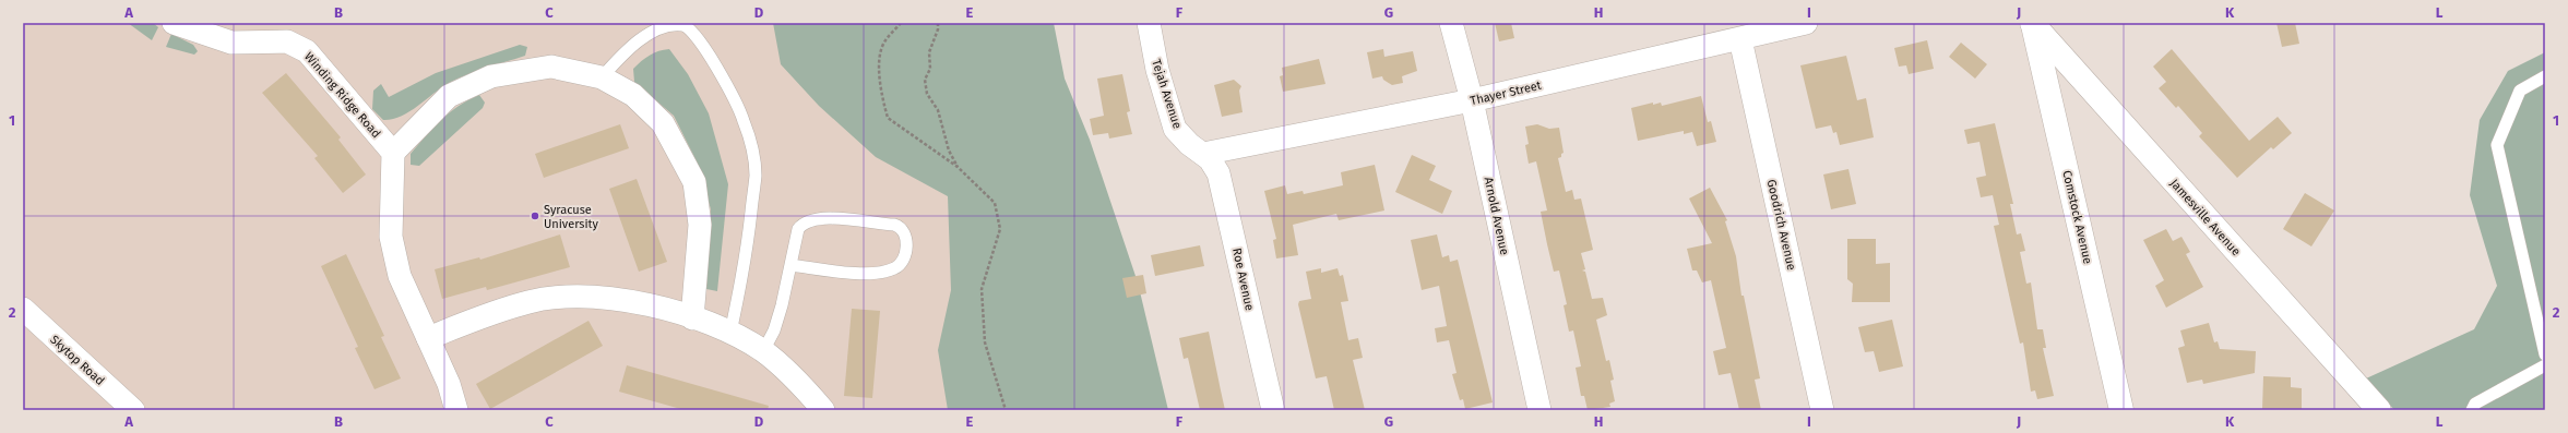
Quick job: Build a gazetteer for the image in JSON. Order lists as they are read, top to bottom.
{
  "streets": {
    "street": [
      "Thayer Street",
      "Tejah Avenue",
      "Winding Ridge Road",
      "Arnold Avenue",
      "Comstock Avenue",
      "Jamesville Avenue",
      "Goodrich Avenue",
      "Roe Avenue",
      "Skytop Road"
    ]
  },
  "crossings": [
    ["Thayer Street", "Tejah Avenue"],
    ["Thayer Street", "Arnold Avenue"],
    ["Thayer Street", "Goodrich Avenue"],
    ["Thayer Street", "Roe Avenue"],
    ["Tejah Avenue", "Roe Avenue"],
    ["Comstock Avenue", "Jamesville Avenue"]
  ],
  "places": ["Syracuse University"],
  "grid": {
    "columns": [
      "A",
      "B",
      "C",
      "D",
      "E",
      "F",
      "G",
      "H",
      "I",
      "J",
      "K",
      "L"
    ],
    "rows": ["1", "2"]
  }
}
